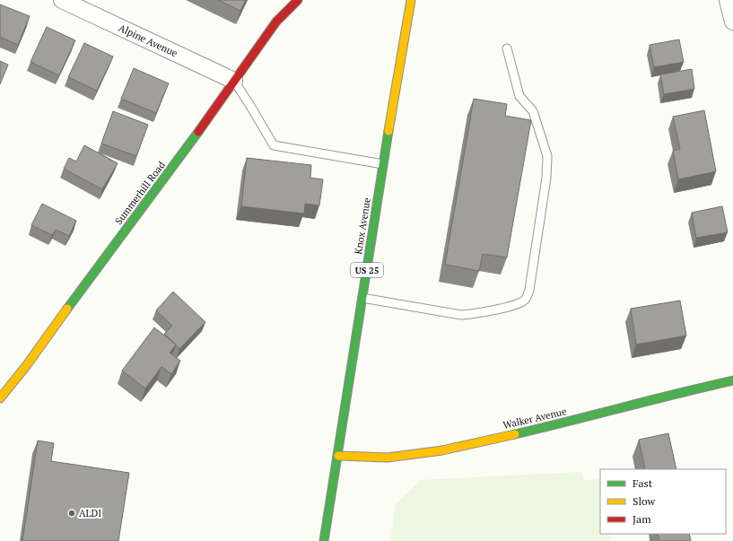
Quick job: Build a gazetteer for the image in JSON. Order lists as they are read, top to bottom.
{
  "streets": {
    "street": [
      "Alpine Avenue",
      "Summerhill Road",
      "Knox Avenue",
      "US 25",
      "Walker Avenue"
    ]
  },
  "crossings": [
    ["Alpine Avenue", "Summerhill Road"],
    ["Knox Avenue", "Walker Avenue"]
  ],
  "places": ["ALDI"],
  "legend": ["Fast", "Slow", "Jam"]
}
